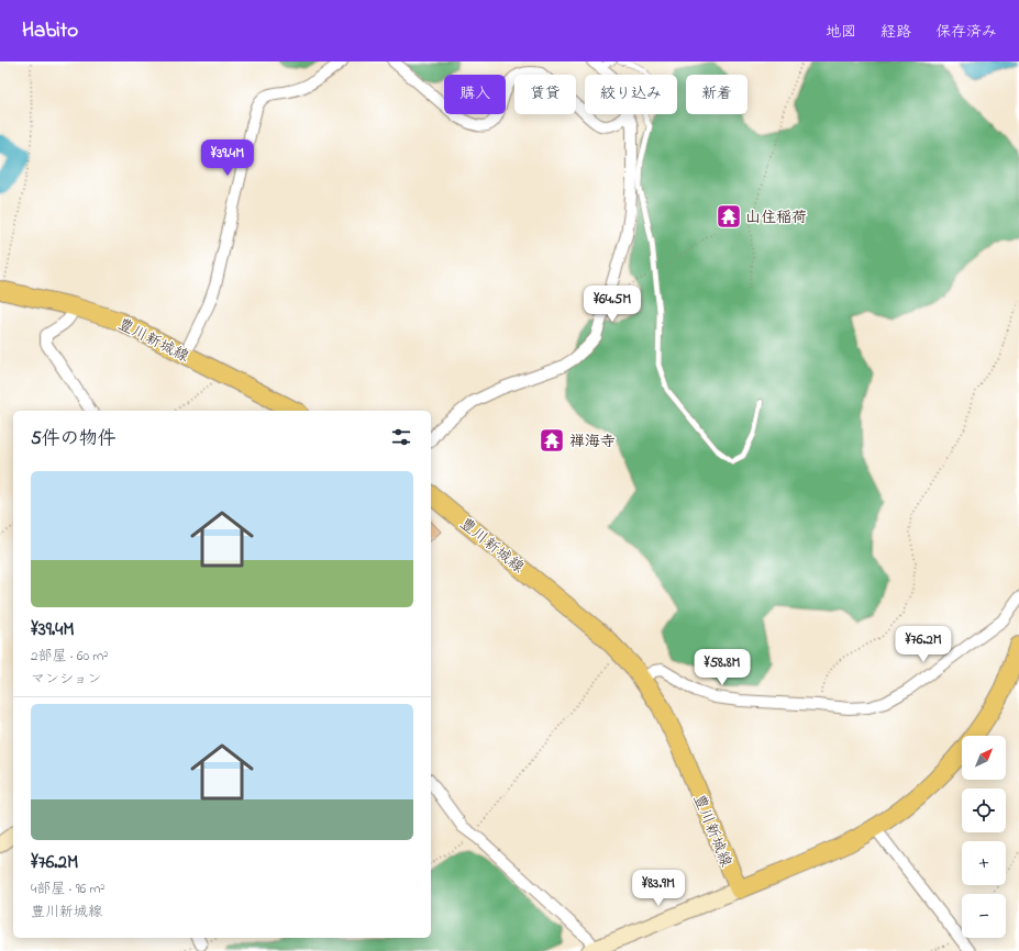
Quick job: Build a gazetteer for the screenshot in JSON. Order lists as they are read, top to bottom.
{
  "streets": {
    "main road": ["豊川新城線"]
  },
  "places": {
    "temple": ["山住稲荷", "禅海寺"]
  },
  "north": "top right",
  "page": {
    "header": "Habito",
    "nav": ["地図", "経路", "保存済み"],
    "chip": [
      "購入",
      "賃貸",
      "絞り込み",
      "新着"
    ],
    "price": [
      "¥39.4M",
      "¥64.5M",
      "¥76.2M",
      "¥58.8M",
      "¥83.9M"
    ],
    "heading": "5件の物件",
    "list": [
      {
        "name": "¥39.4M",
        "note": "2部屋 · 60 m² · マンション"
      },
      {
        "name": "¥76.2M",
        "note": "4部屋 · 96 m² · 豊川新城線"
      }
    ],
    "map_buttons": ["+", "−"]
  }
}
